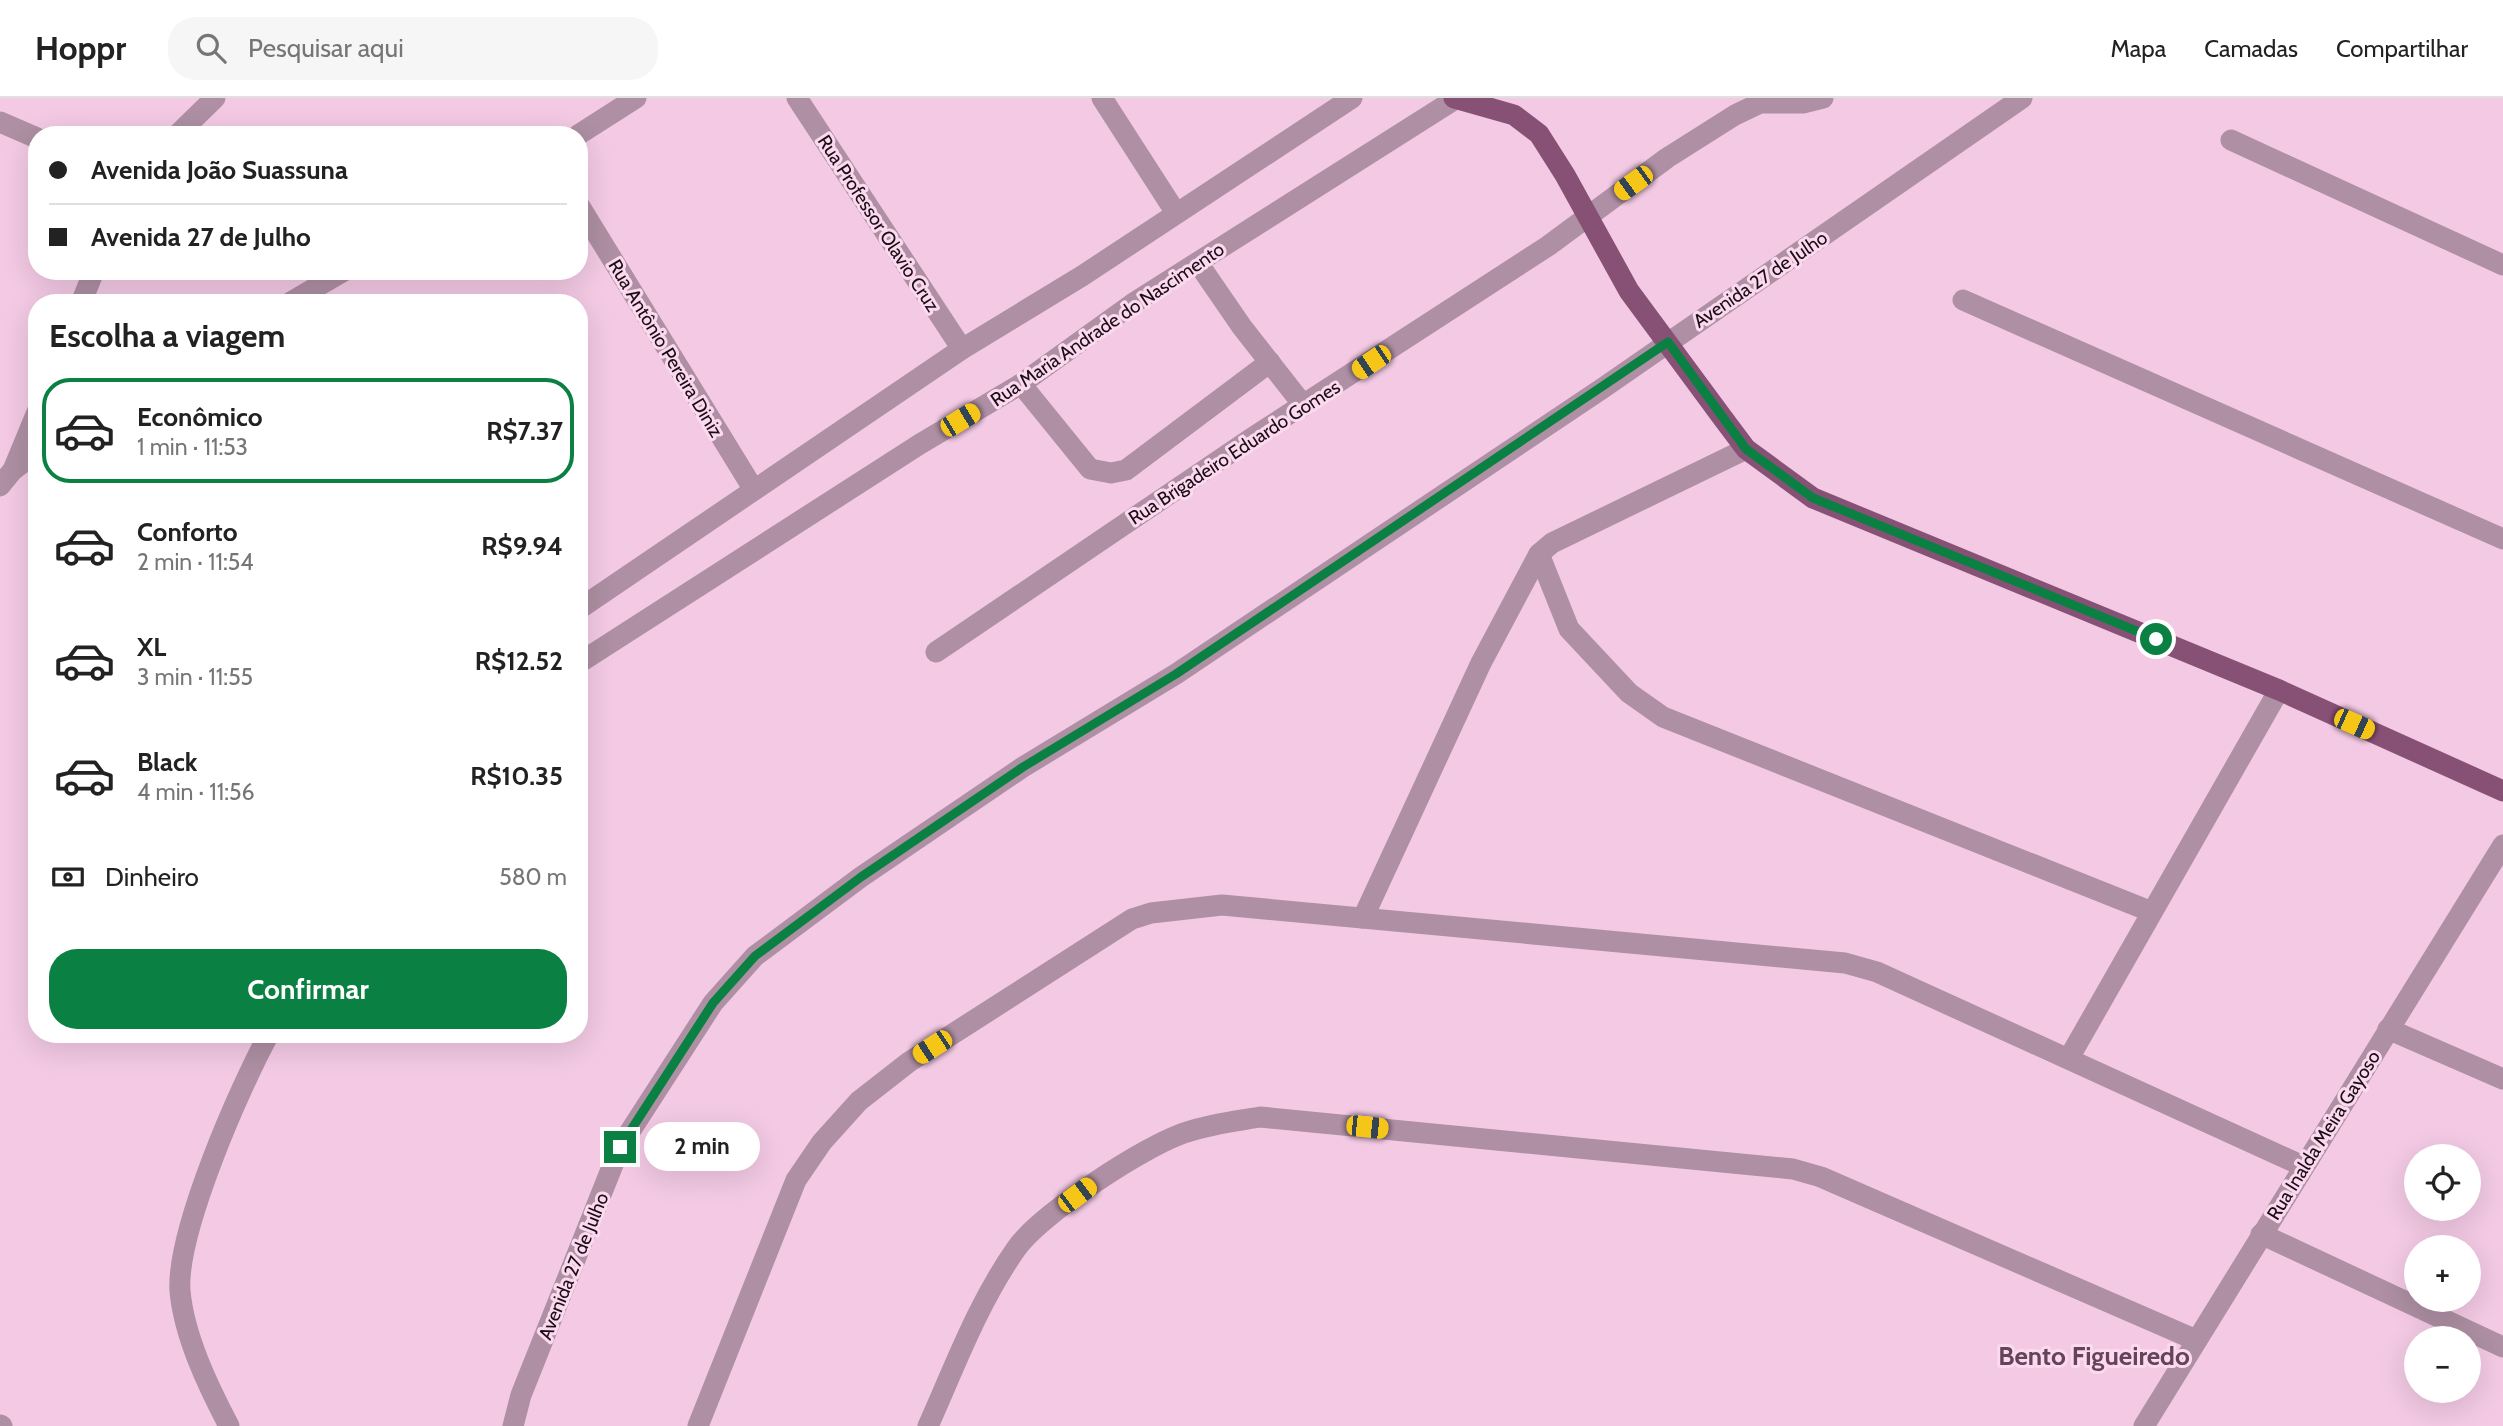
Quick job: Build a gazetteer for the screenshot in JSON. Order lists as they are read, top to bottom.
{
  "streets": {
    "street": [
      "Rua Professor Olavio Cruz",
      "Avenida 27 de Julho",
      "Rua Maria Andrade do Nascimento",
      "Rua Antônio Pereira Diniz",
      "Rua Brigadeiro Eduardo Gomes",
      "Rua Inalda Meira Gayoso"
    ]
  },
  "districts": ["Bento Figueiredo"],
  "page": {
    "header": "Hoppr",
    "search": "Pesquisar aqui",
    "nav": ["Mapa", "Camadas", "Compartilhar"],
    "banner": ["Avenida João Suassuna", "Avenida 27 de Julho"],
    "heading": "Escolha a viagem",
    "list": [
      {
        "name": "Econômico",
        "note": "1 min · 11:53",
        "value": "R$7.37"
      },
      {
        "name": "Conforto",
        "note": "2 min · 11:54",
        "value": "R$9.94"
      },
      {
        "name": "XL",
        "note": "3 min · 11:55",
        "value": "R$12.52"
      },
      {
        "name": "Black",
        "note": "4 min · 11:56",
        "value": "R$10.35"
      }
    ],
    "pay": ["Dinheiro", "580 m"],
    "buttons": "Confirmar",
    "bubble": "2 min",
    "map_buttons": ["+", "−"]
  }
}
